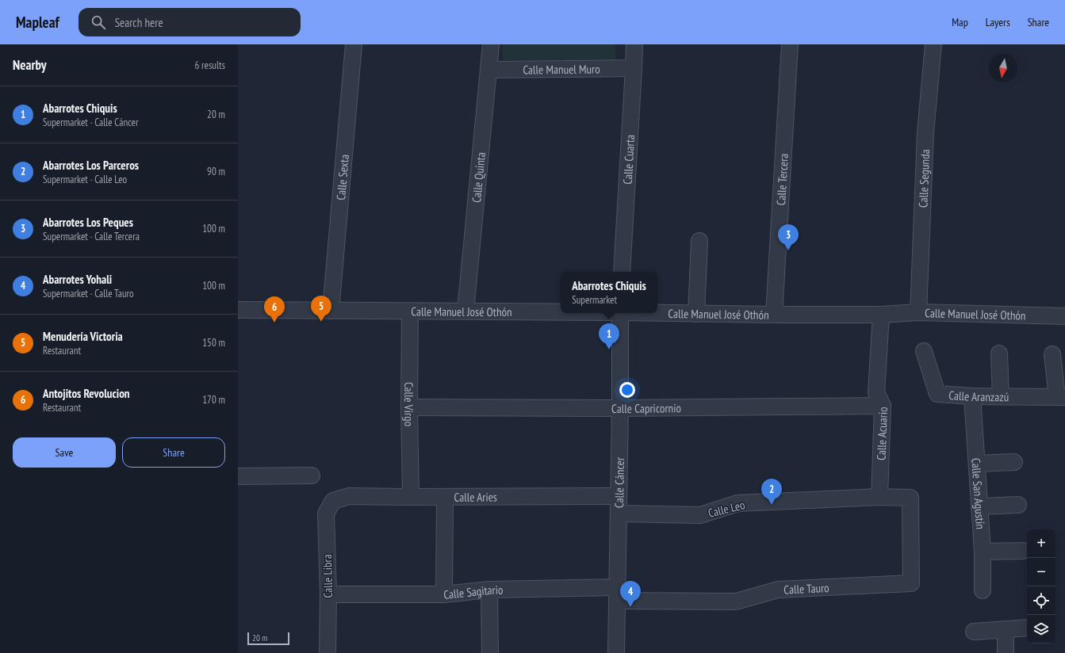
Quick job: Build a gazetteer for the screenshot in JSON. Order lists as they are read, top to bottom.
{
  "streets": {
    "street": [
      "Calle Manuel Muro",
      "Calle Cuarta",
      "Calle Sexta",
      "Calle Quinta",
      "Calle Segunda",
      "Calle Tercera",
      "Calle Manuel José Othón",
      "Calle Aranzazú",
      "Calle Virgo",
      "Calle Capricornio",
      "Calle Acuario",
      "Calle Cáncer",
      "Calle San Agustín",
      "Calle Aries",
      "Calle Leo",
      "Calle Libra",
      "Calle Tauro",
      "Calle Sagitario"
    ]
  },
  "crossings": [
    ["Calle Manuel Muro", "Calle Cuarta"],
    ["Calle Manuel Muro", "Calle Quinta"],
    ["Calle Sexta", "Calle Manuel José Othón"],
    ["Calle Quinta", "Calle Manuel José Othón"],
    ["Calle Segunda", "Calle Manuel José Othón"],
    ["Calle Tercera", "Calle Manuel José Othón"],
    ["Calle Manuel José Othón", "Calle Virgo"],
    ["Calle Manuel José Othón", "Calle Acuario"],
    ["Calle Aranzazú", "Calle San Agustín"],
    ["Calle Virgo", "Calle Capricornio"],
    ["Calle Virgo", "Calle Aries"],
    ["Calle Capricornio", "Calle Acuario"],
    ["Calle Capricornio", "Calle Cáncer"],
    ["Calle Acuario", "Calle Leo"],
    ["Calle Cáncer", "Calle Aries"],
    ["Calle Cáncer", "Calle Leo"],
    ["Calle Cáncer", "Calle Tauro"],
    ["Calle Cáncer", "Calle Sagitario"],
    ["Calle Aries", "Calle Libra"],
    ["Calle Leo", "Calle Tauro"],
    ["Calle Libra", "Calle Sagitario"],
    ["Calle Tauro", "Calle Sagitario"]
  ],
  "scale_bar": "20 m",
  "north": "bottom",
  "page": {
    "header": "Mapleaf",
    "search": "Search here",
    "nav": ["Map", "Layers", "Share"],
    "heading": ["Nearby", "6 results"],
    "list": [
      {
        "mark": "1",
        "name": "Abarrotes Chiquis",
        "note": "Supermarket · Calle Cáncer",
        "value": "20 m"
      },
      {
        "mark": "2",
        "name": "Abarrotes Los Parceros",
        "note": "Supermarket · Calle Leo",
        "value": "90 m"
      },
      {
        "mark": "3",
        "name": "Abarrotes Los Peques",
        "note": "Supermarket · Calle Tercera",
        "value": "100 m"
      },
      {
        "mark": "4",
        "name": "Abarrotes Yohali",
        "note": "Supermarket · Calle Tauro",
        "value": "100 m"
      },
      {
        "mark": "5",
        "name": "Menudería Victoria",
        "note": "Restaurant",
        "value": "150 m"
      },
      {
        "mark": "6",
        "name": "Antojitos Revolucion",
        "note": "Restaurant",
        "value": "170 m"
      }
    ],
    "pins": [
      "3",
      "5",
      "6",
      "1",
      "2",
      "4"
    ],
    "popup": ["Abarrotes Chiquis", "Supermarket"],
    "buttons": ["Save", "Share"],
    "map_buttons": ["+", "−"],
    "scale": "20 m"
  }
}
